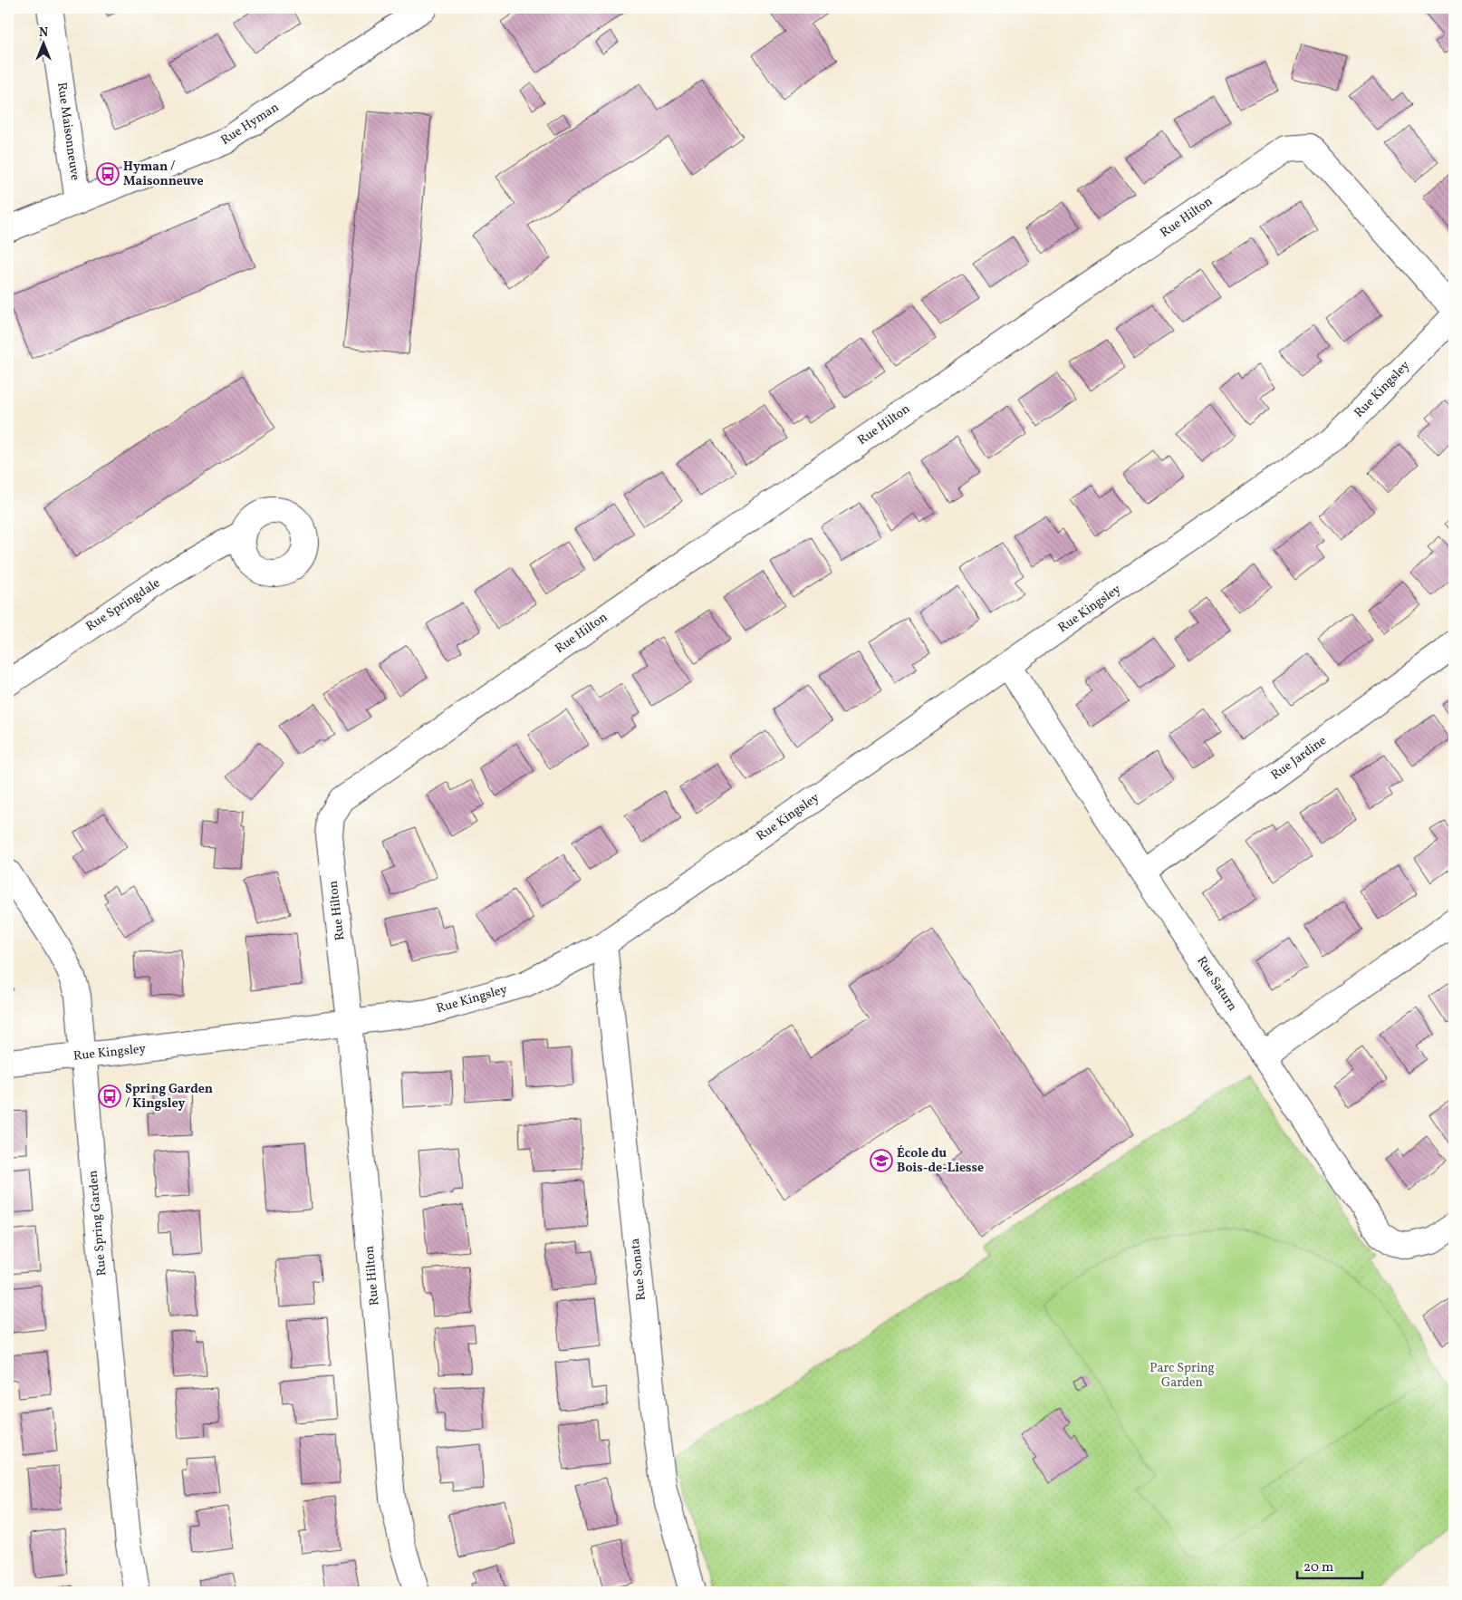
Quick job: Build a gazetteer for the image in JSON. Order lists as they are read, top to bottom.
{
  "streets": {
    "street": [
      "Rue Hyman",
      "Rue Maisonneuve",
      "Rue Hilton",
      "Rue Kingsley",
      "Rue Springdale",
      "Rue Jardine",
      "Rue Saturn",
      "Rue Spring Garden",
      "Rue Sonata"
    ]
  },
  "crossings": [
    ["Rue Hyman", "Rue Maisonneuve"],
    ["Rue Hilton", "Rue Kingsley"],
    ["Rue Kingsley", "Rue Saturn"],
    ["Rue Kingsley", "Rue Spring Garden"],
    ["Rue Kingsley", "Rue Sonata"],
    ["Rue Jardine", "Rue Saturn"]
  ],
  "parks": ["Parc Spring Garden"],
  "places": {
    "bus stop": ["Hyman / Maisonneuve", "Spring Garden / Kingsley"],
    "school or university": ["École du Bois-de-Liesse"]
  },
  "scale_bar": "20 m",
  "north": "top"
}
